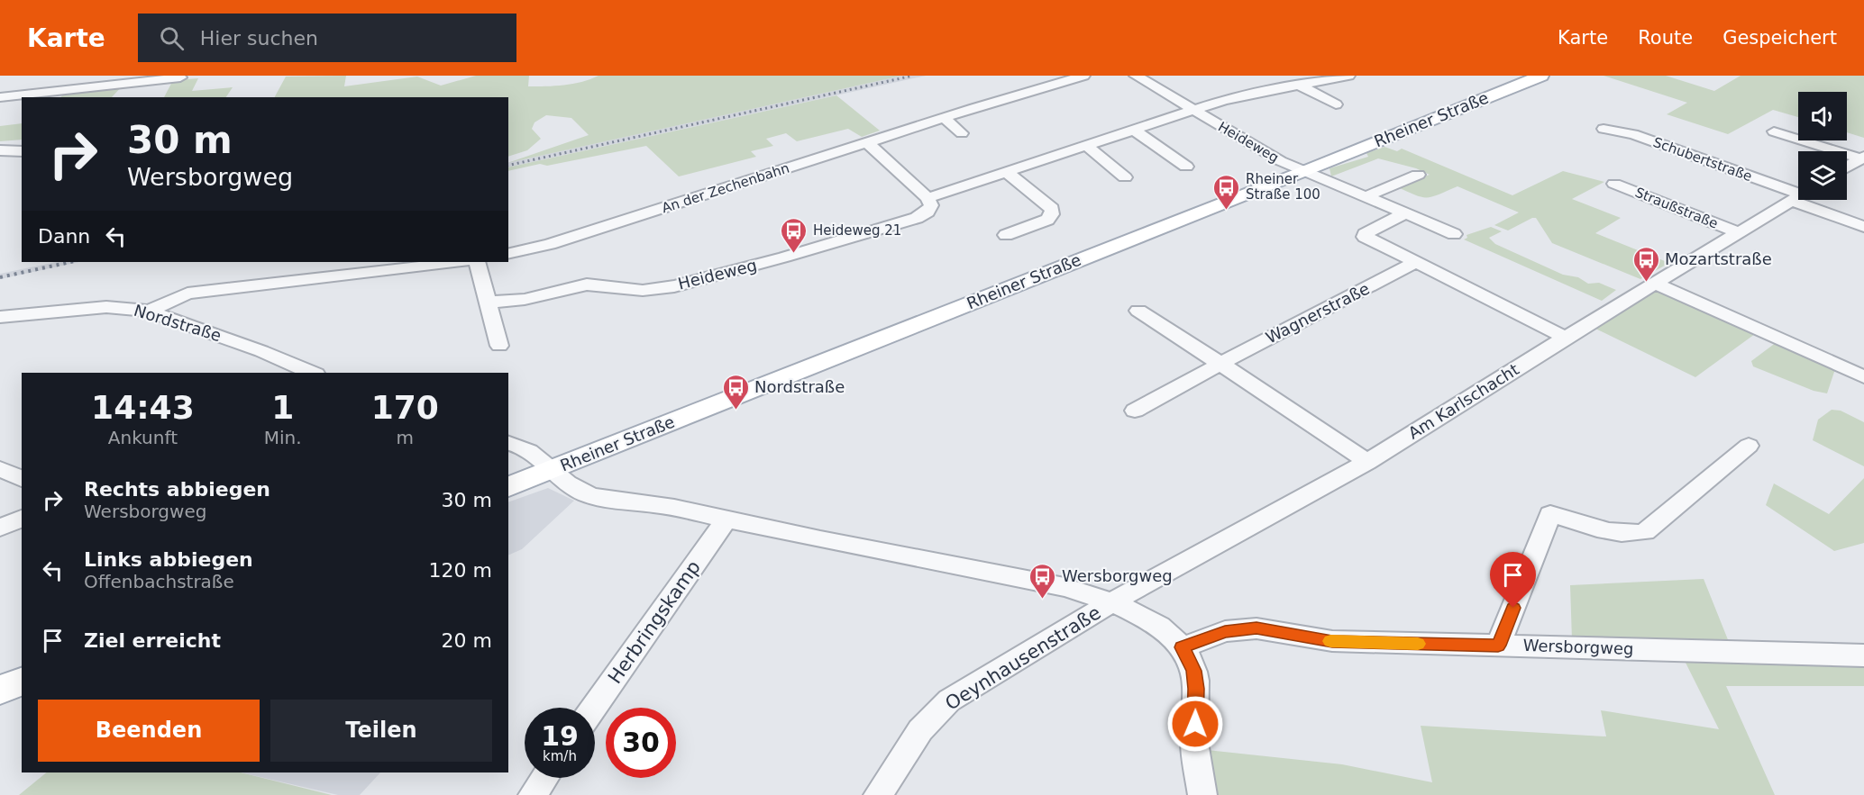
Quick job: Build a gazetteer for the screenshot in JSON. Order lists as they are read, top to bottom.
{
  "streets": {
    "main road": ["Rheiner Straße"],
    "street": [
      "Heideweg",
      "Schubertstraße",
      "An der Zechenbahn",
      "Straußstraße",
      "Wagnerstraße",
      "Nordstraße",
      "Am Karlschacht",
      "Herbringskamp",
      "Wersborgweg",
      "Oeynhausenstraße"
    ]
  },
  "crossings": [
    ["Rheiner Straße", "Heideweg"],
    ["Straußstraße", "Am Karlschacht"],
    ["Am Karlschacht", "Oeynhausenstraße"]
  ],
  "places": {
    "bus stop": [
      "Rheiner Straße 100",
      "Heideweg 21",
      "Mozartstraße",
      "Nordstraße",
      "Wersborgweg"
    ]
  },
  "page": {
    "header": "Karte",
    "search": "Hier suchen",
    "nav": ["Karte", "Route", "Gespeichert"],
    "turn": ["30 m", "Wersborgweg"],
    "then": "Dann",
    "eta": [
      "14:43",
      "Ankunft",
      "1",
      "Min.",
      "170",
      "m"
    ],
    "list": [
      {
        "name": "Rechts abbiegen",
        "note": "Wersborgweg",
        "value": "30 m"
      },
      {
        "name": "Links abbiegen",
        "note": "Offenbachstraße",
        "value": "120 m"
      },
      {
        "name": "Ziel erreicht",
        "value": "20 m"
      }
    ],
    "buttons": ["Beenden", "Teilen"],
    "speed": "19 km/h",
    "limit": "30"
  }
}
